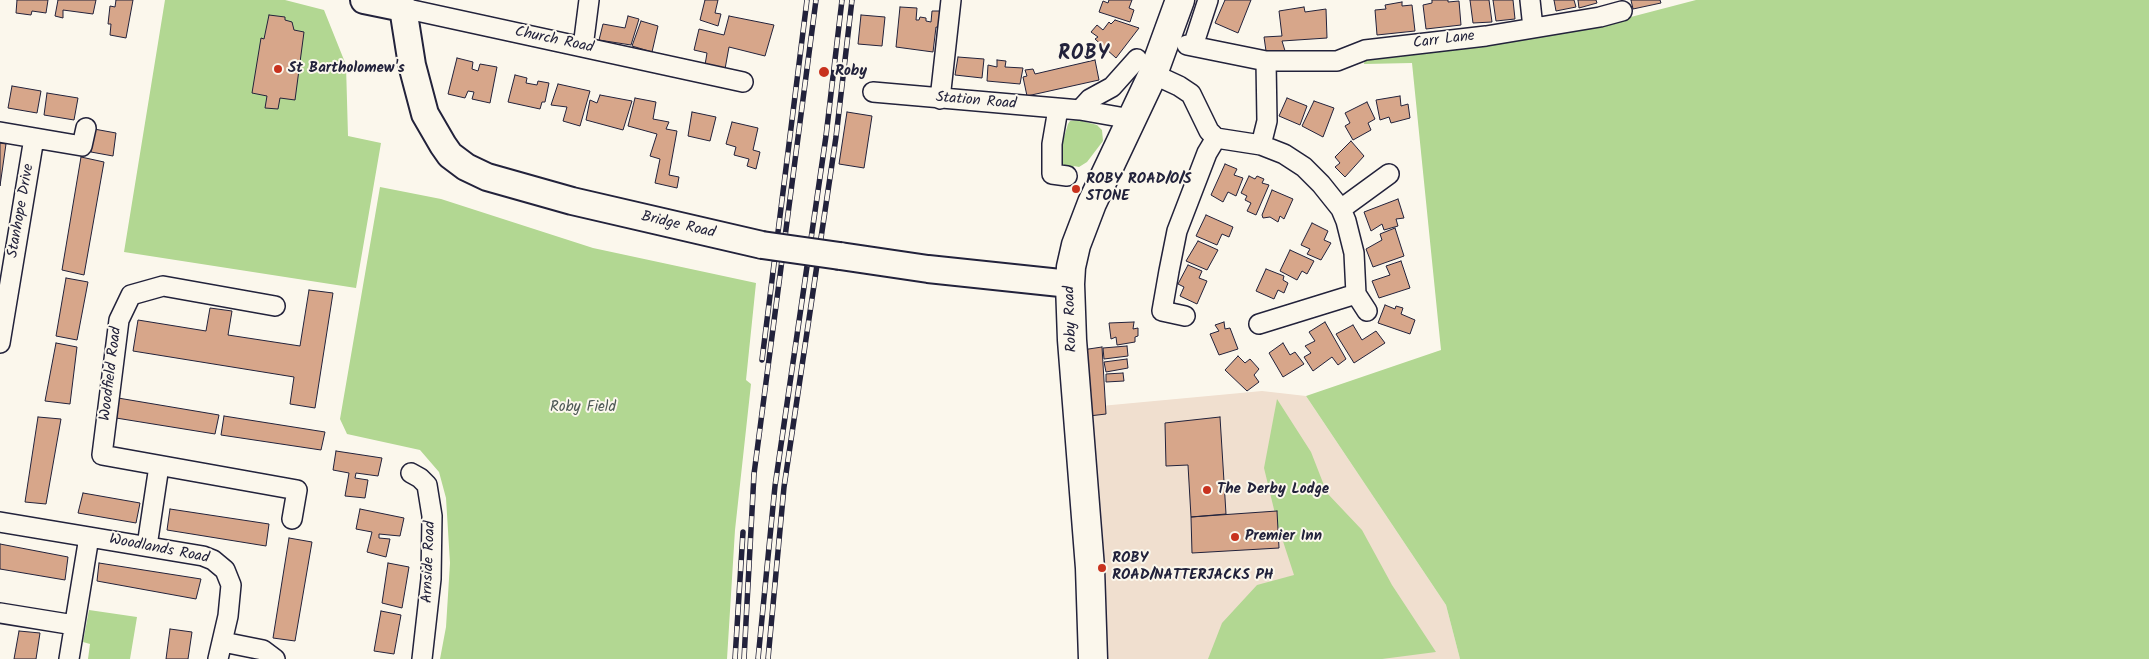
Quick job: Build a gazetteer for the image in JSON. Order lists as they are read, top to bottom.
{
  "streets": {
    "main road": ["Roby Road"],
    "street": [
      "Church Road",
      "Carr Lane",
      "Station Road",
      "Stanhope Drive",
      "Bridge Road",
      "Woodfield Road",
      "Woodlands Road",
      "Arnside Road"
    ]
  },
  "crossings": [
    ["Church Road", "Bridge Road"],
    ["Station Road", "Roby Road"],
    ["Bridge Road", "Roby Road"]
  ],
  "districts": ["ROBY"],
  "parks": ["Roby Field"],
  "places": [
    "St Bartholomew's",
    "Roby",
    "ROBY ROAD/O/S STONE",
    "The Derby Lodge",
    "Premier Inn",
    "ROBY ROAD/NATTERJACKS PH"
  ]
}
